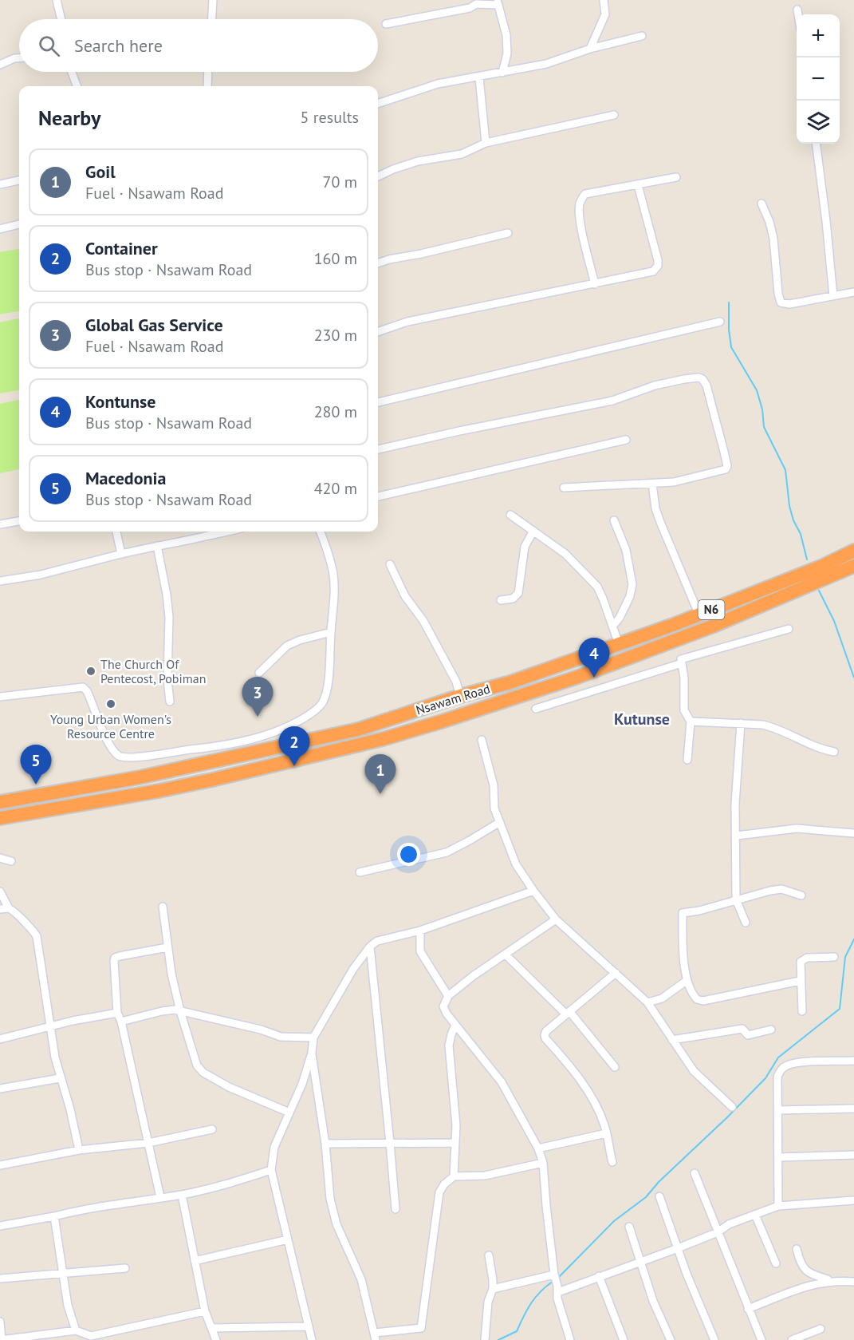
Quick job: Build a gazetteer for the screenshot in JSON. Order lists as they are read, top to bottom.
{
  "streets": {
    "highway": ["N6", "Nsawam Road"]
  },
  "districts": ["Kutunse"],
  "places": ["The Church Of Pentecost, Pobiman", "Young Urban Women's Resource Centre"],
  "page": {
    "map_buttons": ["+", "−"],
    "search": "Search here",
    "heading": ["Nearby", "5 results"],
    "list": [
      {
        "mark": "1",
        "name": "Goil",
        "note": "Fuel · Nsawam Road",
        "value": "70 m"
      },
      {
        "mark": "2",
        "name": "Container",
        "note": "Bus stop · Nsawam Road",
        "value": "160 m"
      },
      {
        "mark": "3",
        "name": "Global Gas Service",
        "note": "Fuel · Nsawam Road",
        "value": "230 m"
      },
      {
        "mark": "4",
        "name": "Kontunse",
        "note": "Bus stop · Nsawam Road",
        "value": "280 m"
      },
      {
        "mark": "5",
        "name": "Macedonia",
        "note": "Bus stop · Nsawam Road",
        "value": "420 m"
      }
    ],
    "pins": [
      "4",
      "3",
      "2",
      "5",
      "1"
    ]
  }
}
